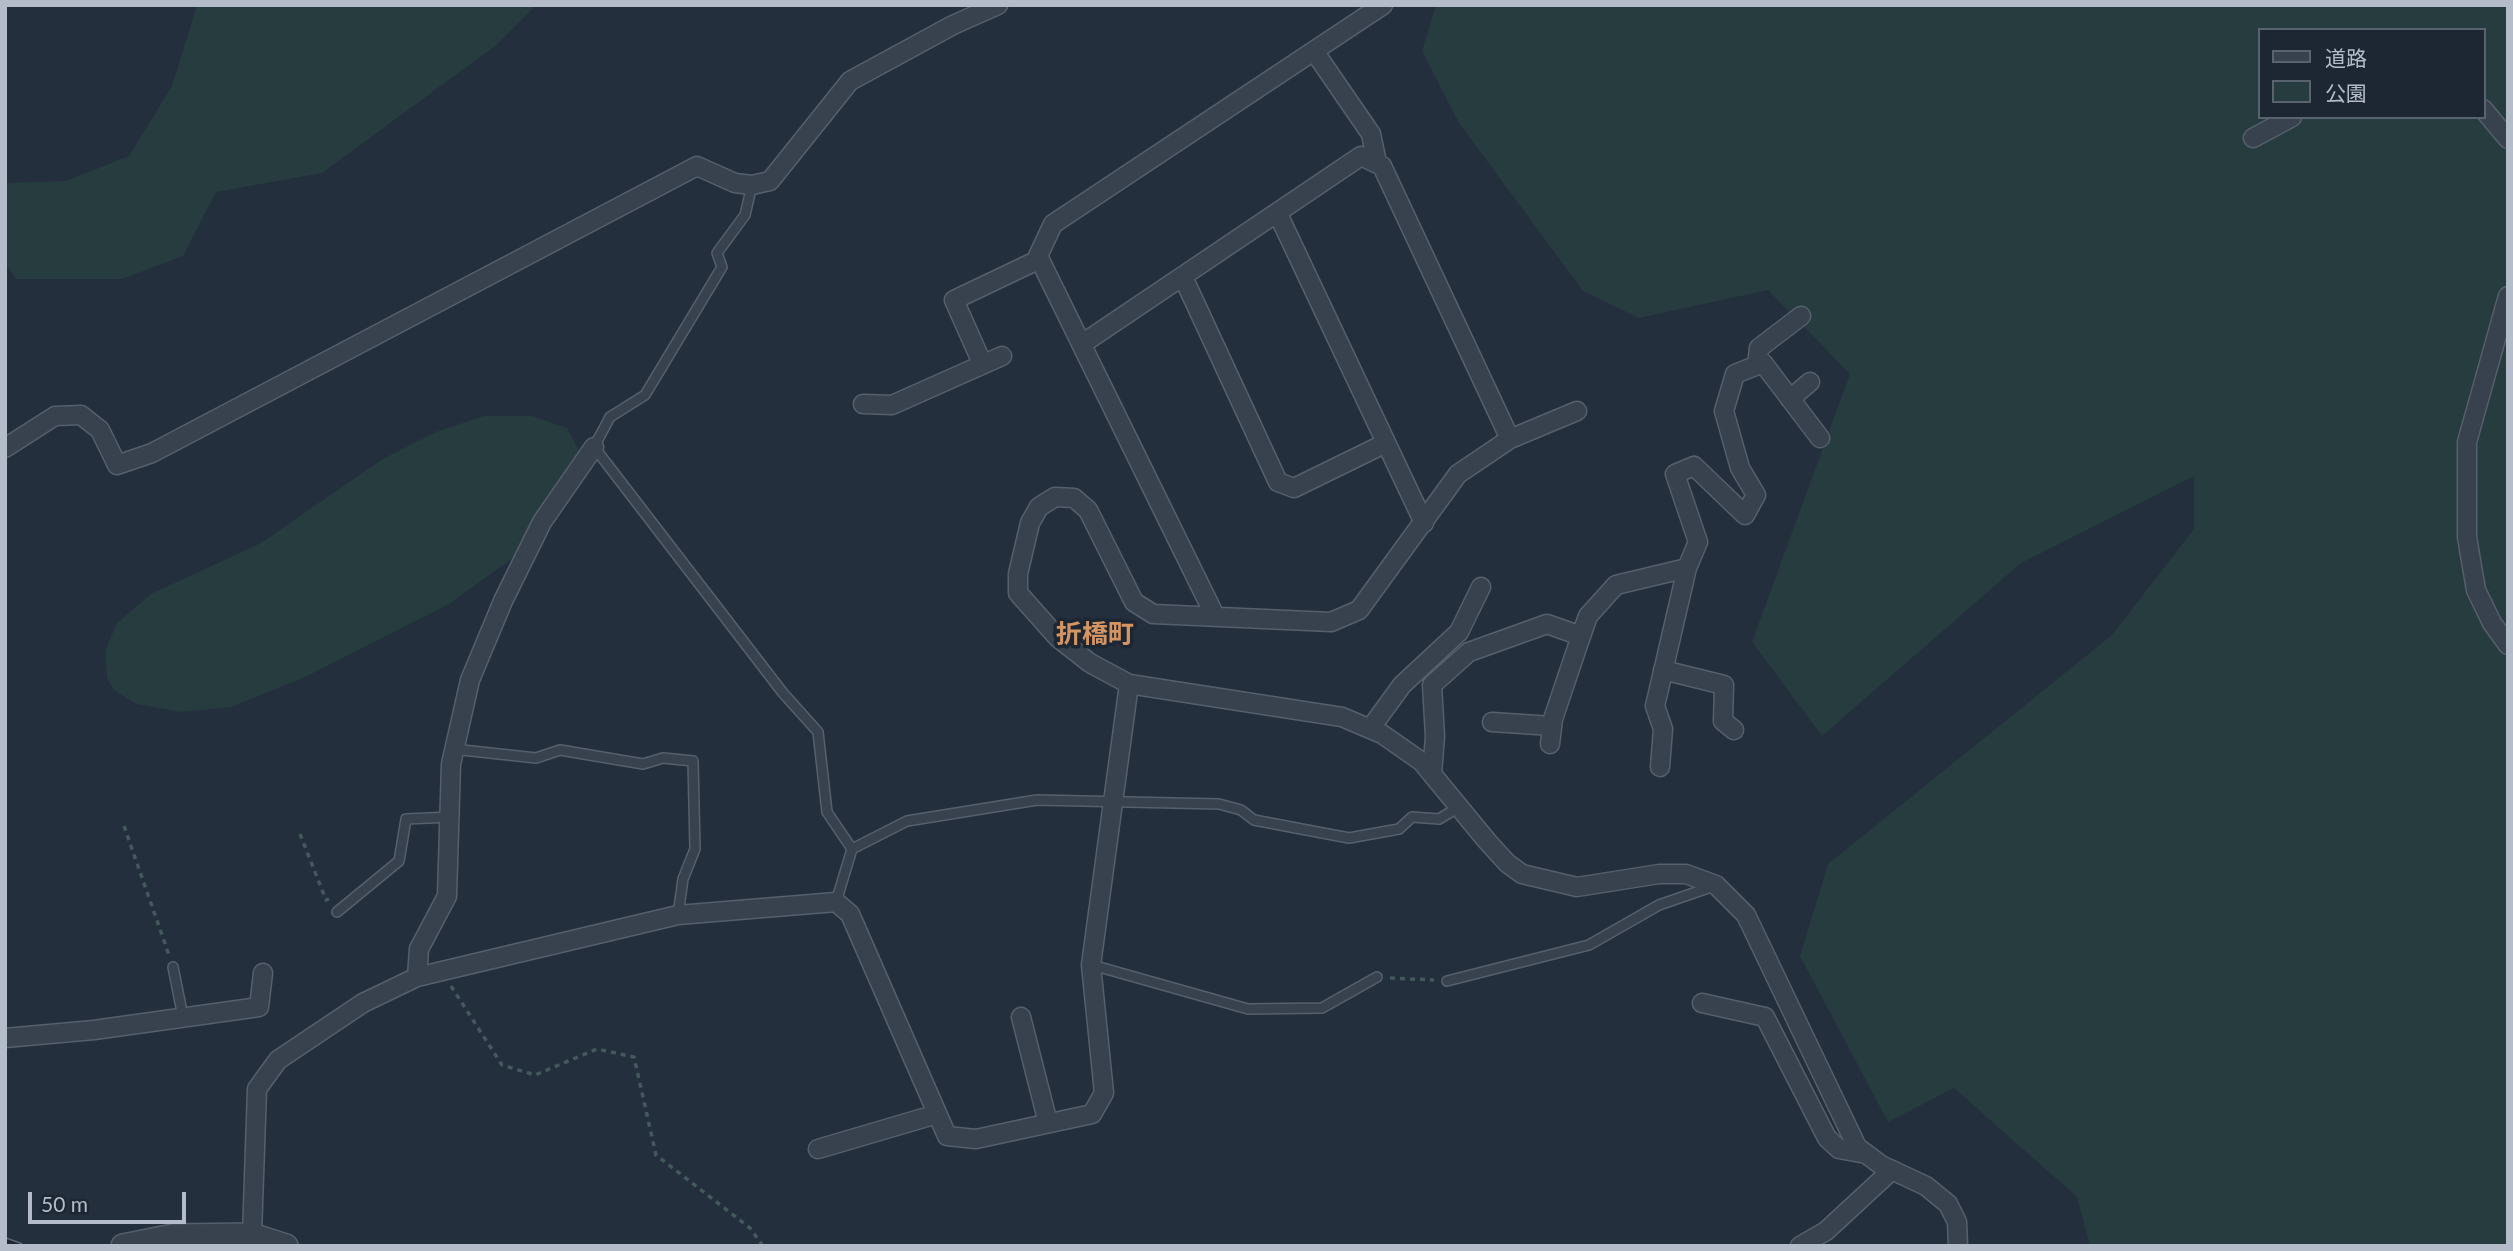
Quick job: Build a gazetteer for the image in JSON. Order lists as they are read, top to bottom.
{
  "districts": ["折橋町"],
  "legend": ["道路", "公園"],
  "scale_bar": "50 m"
}
